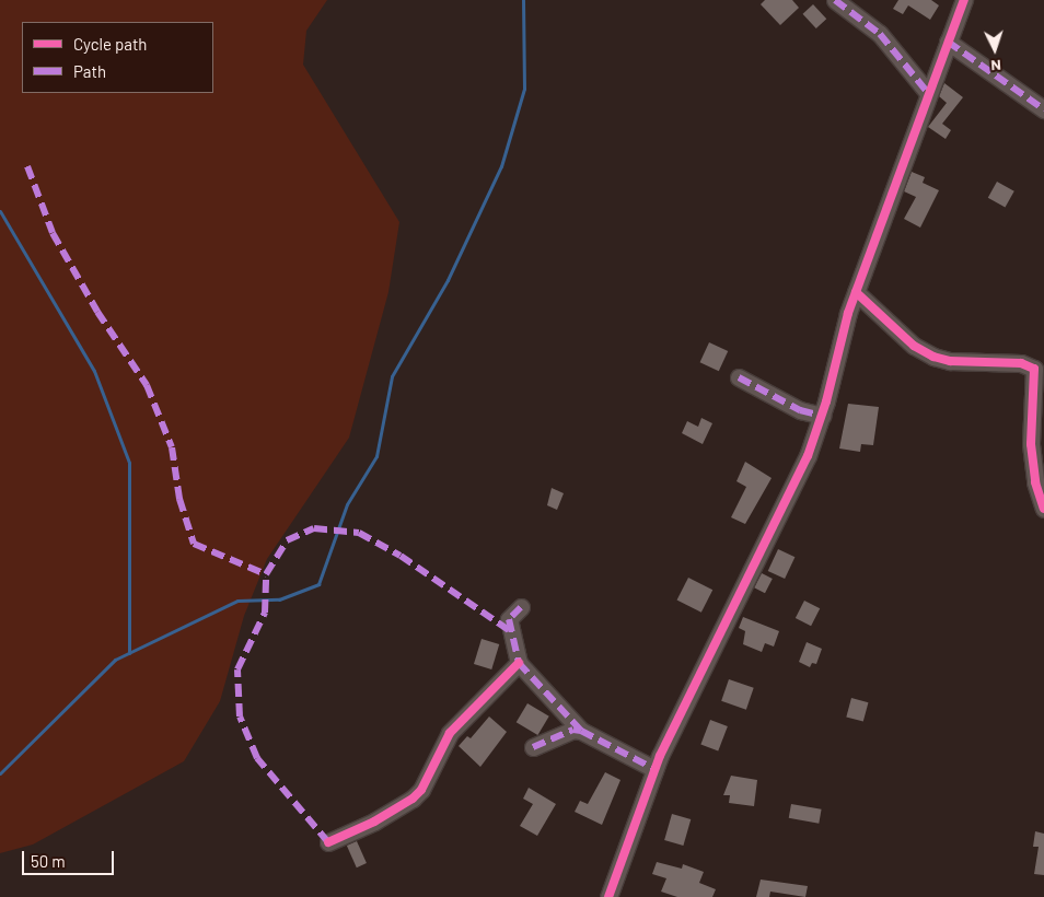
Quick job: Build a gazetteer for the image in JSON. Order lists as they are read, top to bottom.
{
  "legend": ["Cycle path", "Path"],
  "scale_bar": "50 m",
  "north": "bottom"
}
